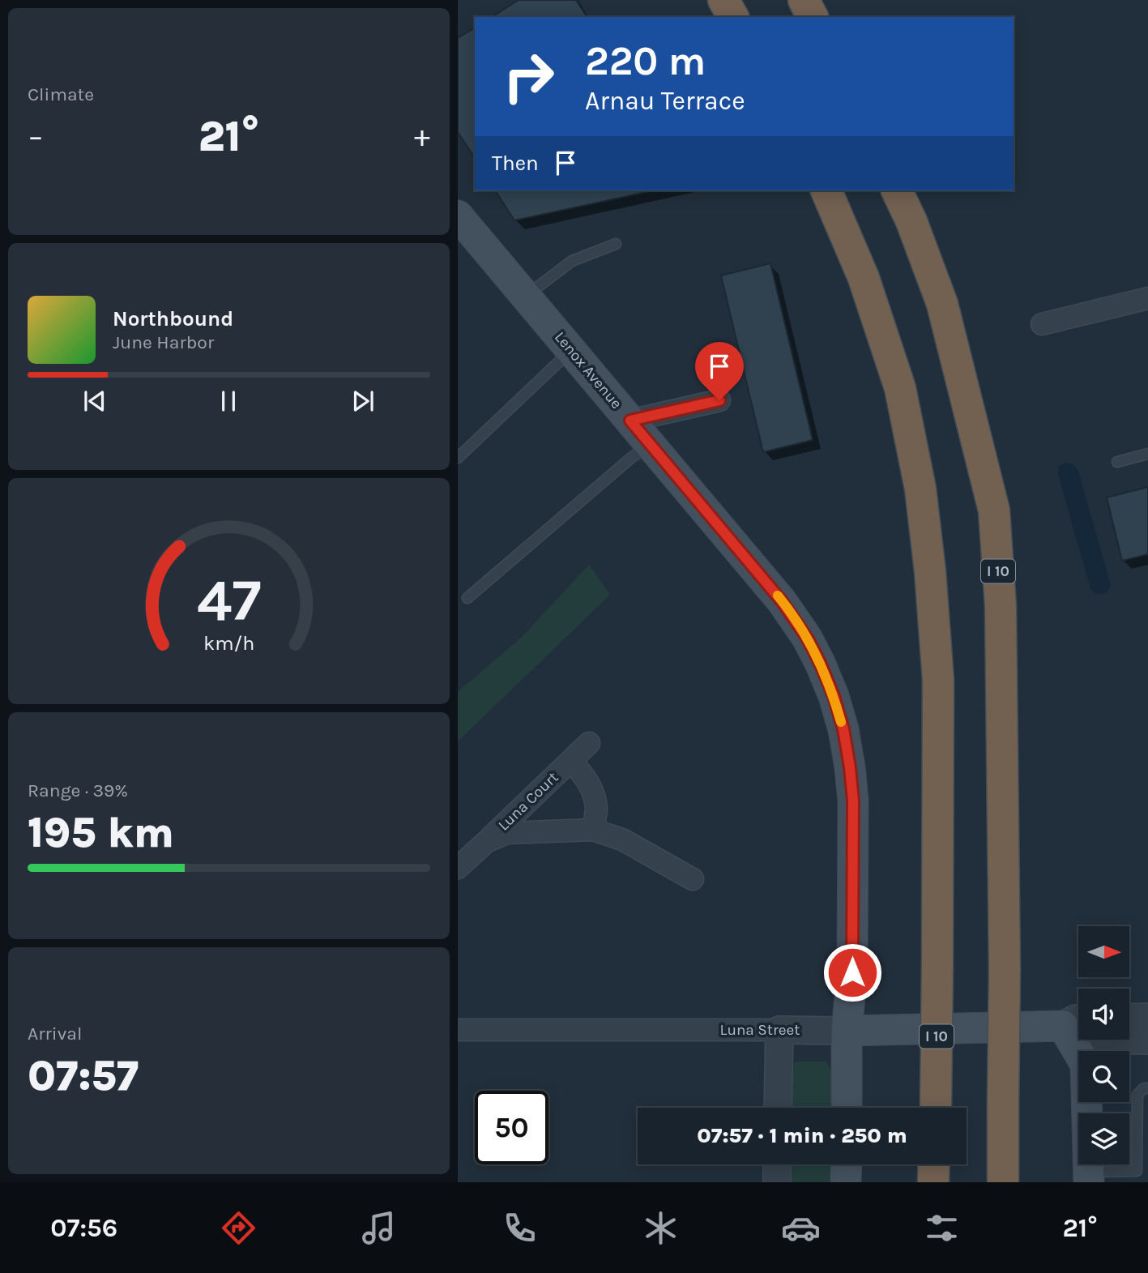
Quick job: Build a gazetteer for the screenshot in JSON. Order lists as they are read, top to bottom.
{
  "streets": {
    "highway": ["I 10"],
    "main road": ["Lenox Avenue", "Luna Street"],
    "street": ["Luna Court"]
  },
  "crossings": [
    ["Lenox Avenue", "Luna Street"]
  ],
  "north": "right",
  "page": {
    "tile": [
      "Climate",
      ["Range · 39%", "195 km"],
      ["Arrival", "07:57"]
    ],
    "turn": ["220 m", "Arnau Terrace"],
    "heat": ["−", "21°", "+"],
    "then": "Then",
    "song": ["Northbound", "June Harbor"],
    "limit": "50",
    "trip": "07:57 · 1 min · 250 m",
    "tabs": ["07:56", "21°"],
    "gauge": ["47", "km/h"]
  }
}
